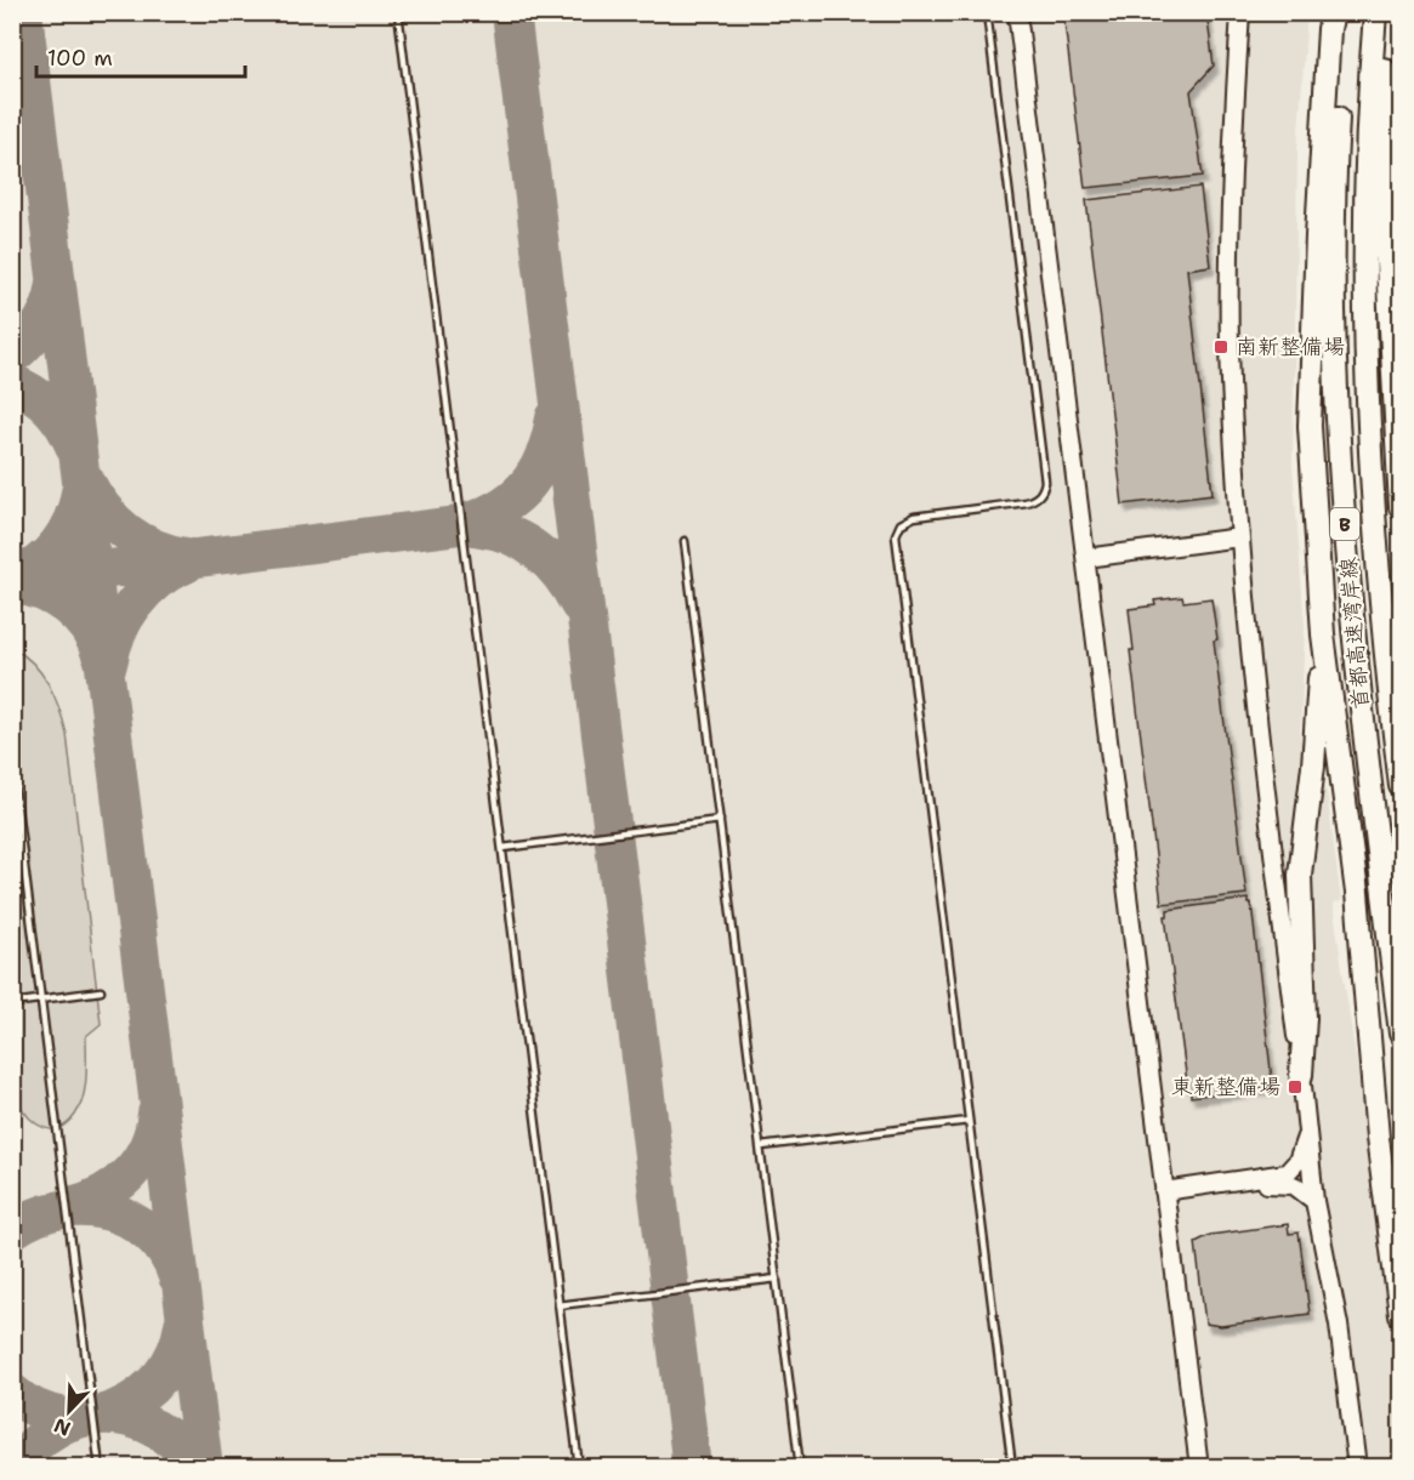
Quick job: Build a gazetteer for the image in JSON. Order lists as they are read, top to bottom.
{
  "streets": {
    "highway": ["B", "首都高速湾岸線"]
  },
  "places": {
    "transit": ["南新整備場", "東新整備場"]
  },
  "scale_bar": "100 m",
  "north": "bottom left"
}
